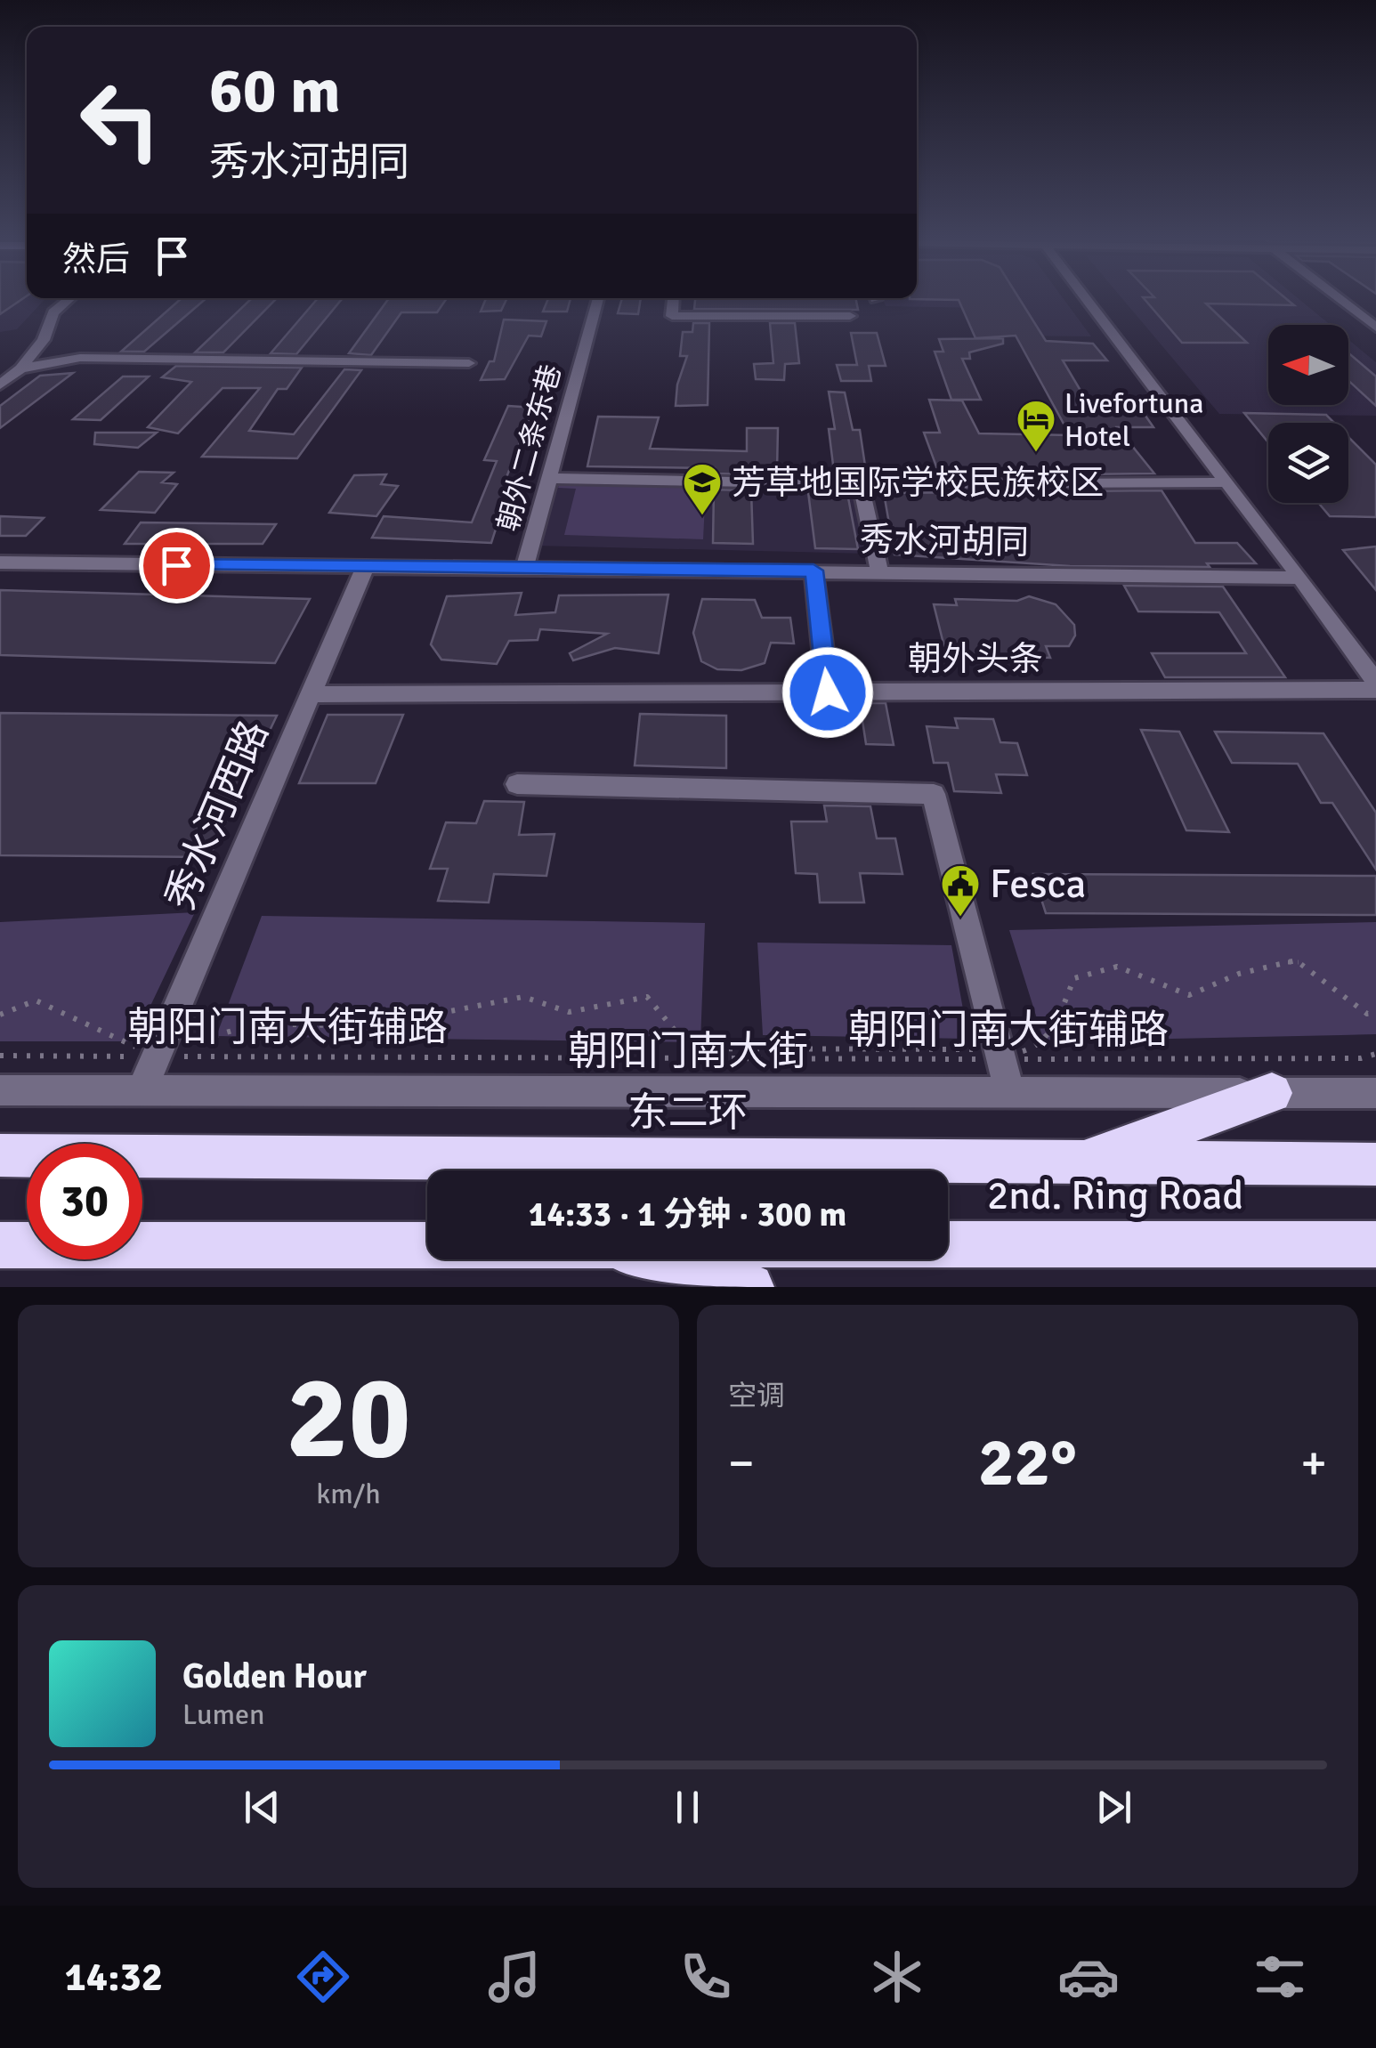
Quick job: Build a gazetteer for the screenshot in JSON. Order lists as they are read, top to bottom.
{
  "streets": {
    "highway": ["东二环", "2nd. Ring Road"],
    "street": [
      "朝外二条东巷",
      "秀水河胡同",
      "朝外头条",
      "秀水河西路",
      "朝阳门南大街"
    ],
    "path": ["朝阳门南大街辅路"]
  },
  "crossings": [
    ["朝外二条东巷", "秀水河胡同"],
    ["秀水河胡同", "秀水河西路"],
    ["朝外头条", "秀水河西路"],
    ["秀水河西路", "朝阳门南大街辅路"],
    ["秀水河西路", "朝阳门南大街"]
  ],
  "places": {
    "hotel": ["Livefortuna Hotel"],
    "school or university": ["芳草地国际学校民族校区"],
    "public building": ["Fesca"]
  },
  "north": "left",
  "page": {
    "turn": ["60 m", "秀水河胡同"],
    "then": "然后",
    "limit": "30",
    "trip": "14:33 · 1 分钟 · 300 m",
    "tile": [
      ["20", "km/h"],
      "空调"
    ],
    "heat": ["−", "22°", "+"],
    "song": ["Golden Hour", "Lumen"],
    "tabs": "14:32"
  }
}
